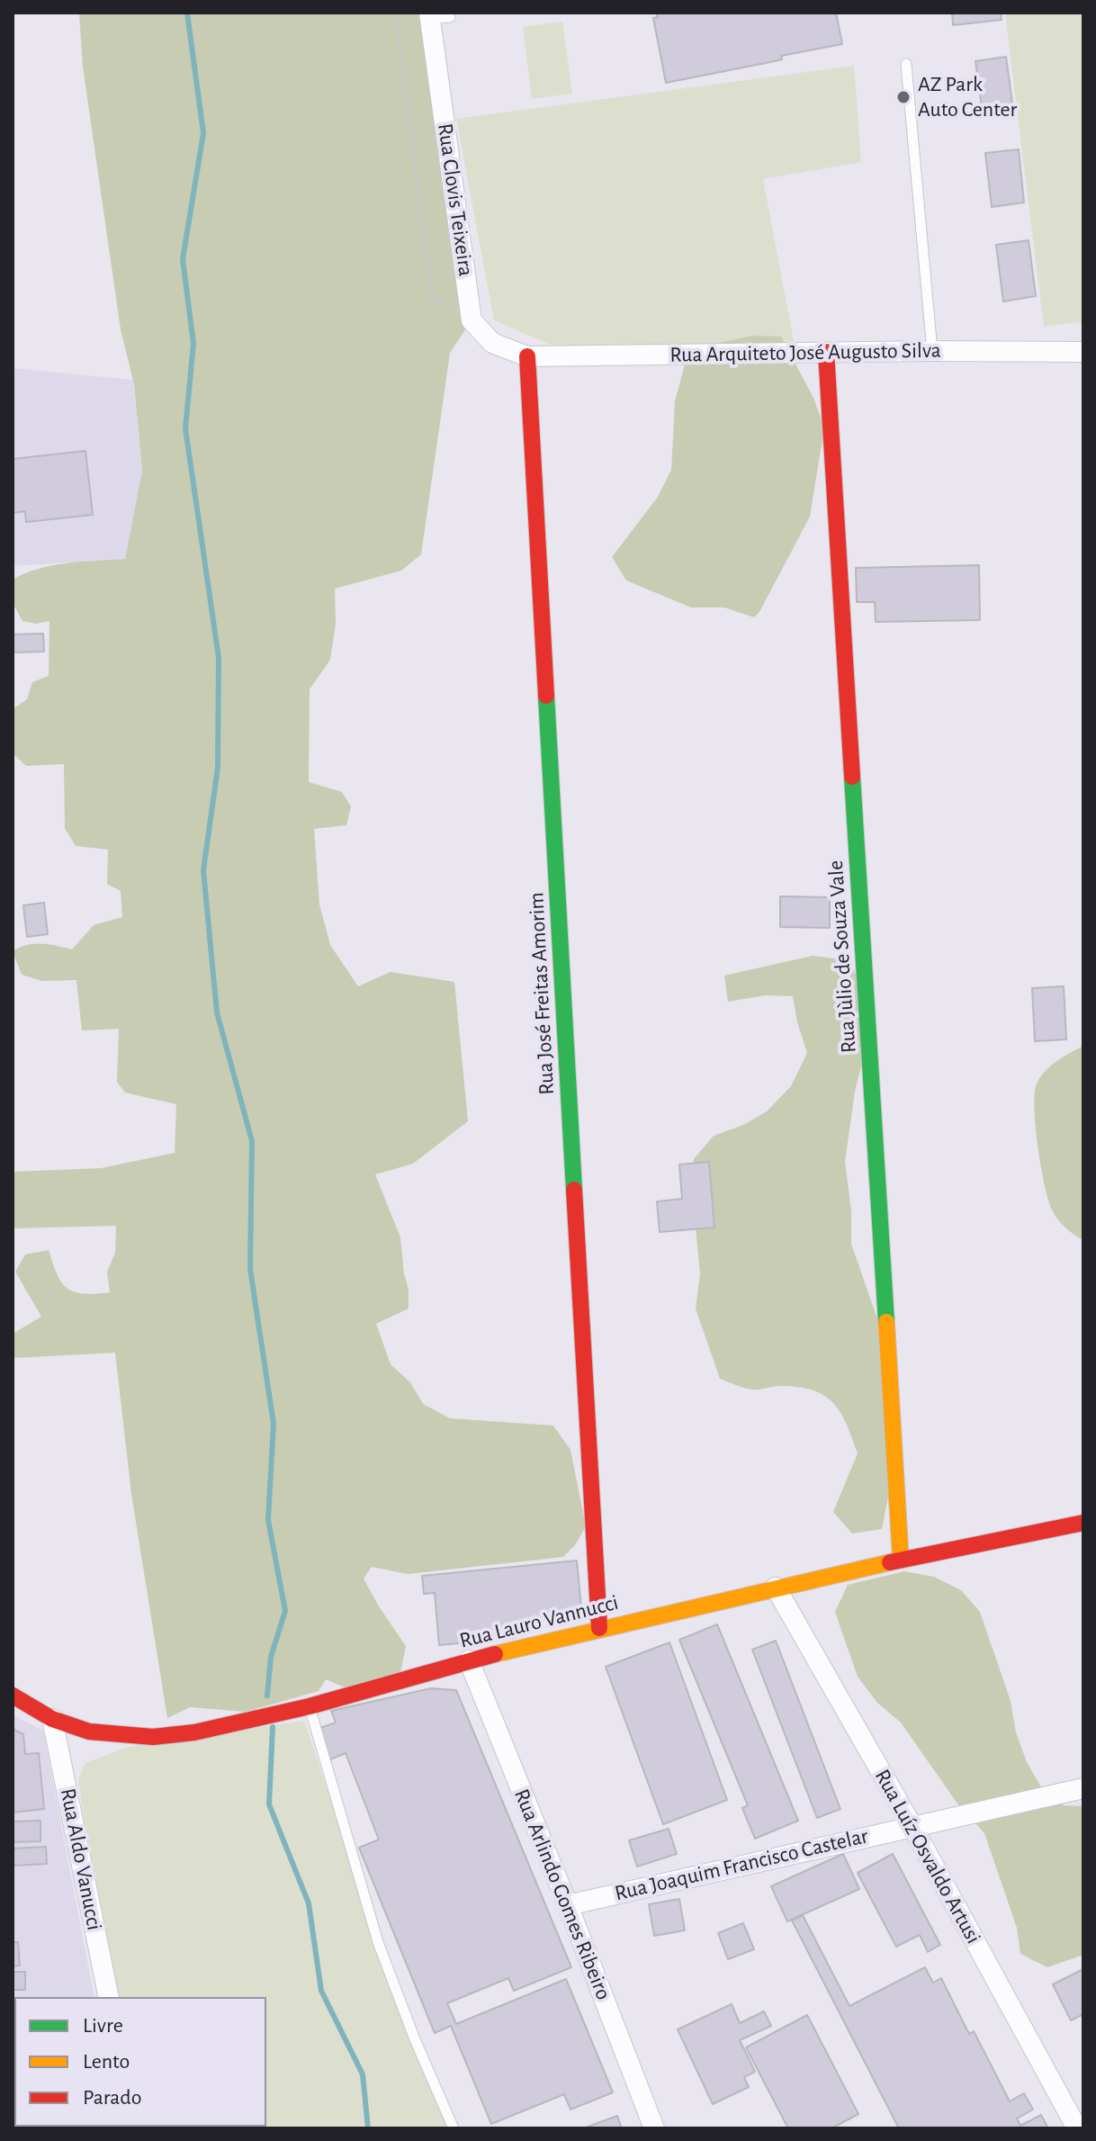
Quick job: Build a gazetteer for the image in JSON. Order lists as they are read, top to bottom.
{
  "streets": {
    "street": [
      "Rua Clovis Teixeira",
      "Rua Arquiteto José Augusto Silva",
      "Rua Jùlio de Souza Vale",
      "Rua José Freitas Amorim",
      "Rua Lauro Vannucci",
      "Rua Luíz Osvaldo Artusi",
      "Rua Aldo Vanucci",
      "Rua Joaquim Francisco Castelar",
      "Rua Arlindo Gomes Ribeiro"
    ]
  },
  "crossings": [
    ["Rua Arquiteto José Augusto Silva", "Rua Jùlio de Souza Vale"],
    ["Rua Arquiteto José Augusto Silva", "Rua José Freitas Amorim"],
    ["Rua Jùlio de Souza Vale", "Rua Lauro Vannucci"],
    ["Rua José Freitas Amorim", "Rua Lauro Vannucci"],
    ["Rua Lauro Vannucci", "Rua Luíz Osvaldo Artusi"],
    ["Rua Lauro Vannucci", "Rua Aldo Vanucci"],
    ["Rua Lauro Vannucci", "Rua Arlindo Gomes Ribeiro"],
    ["Rua Luíz Osvaldo Artusi", "Rua Joaquim Francisco Castelar"],
    ["Rua Joaquim Francisco Castelar", "Rua Arlindo Gomes Ribeiro"]
  ],
  "places": ["AZ Park Auto Center"],
  "legend": ["Livre", "Lento", "Parado"]
}
